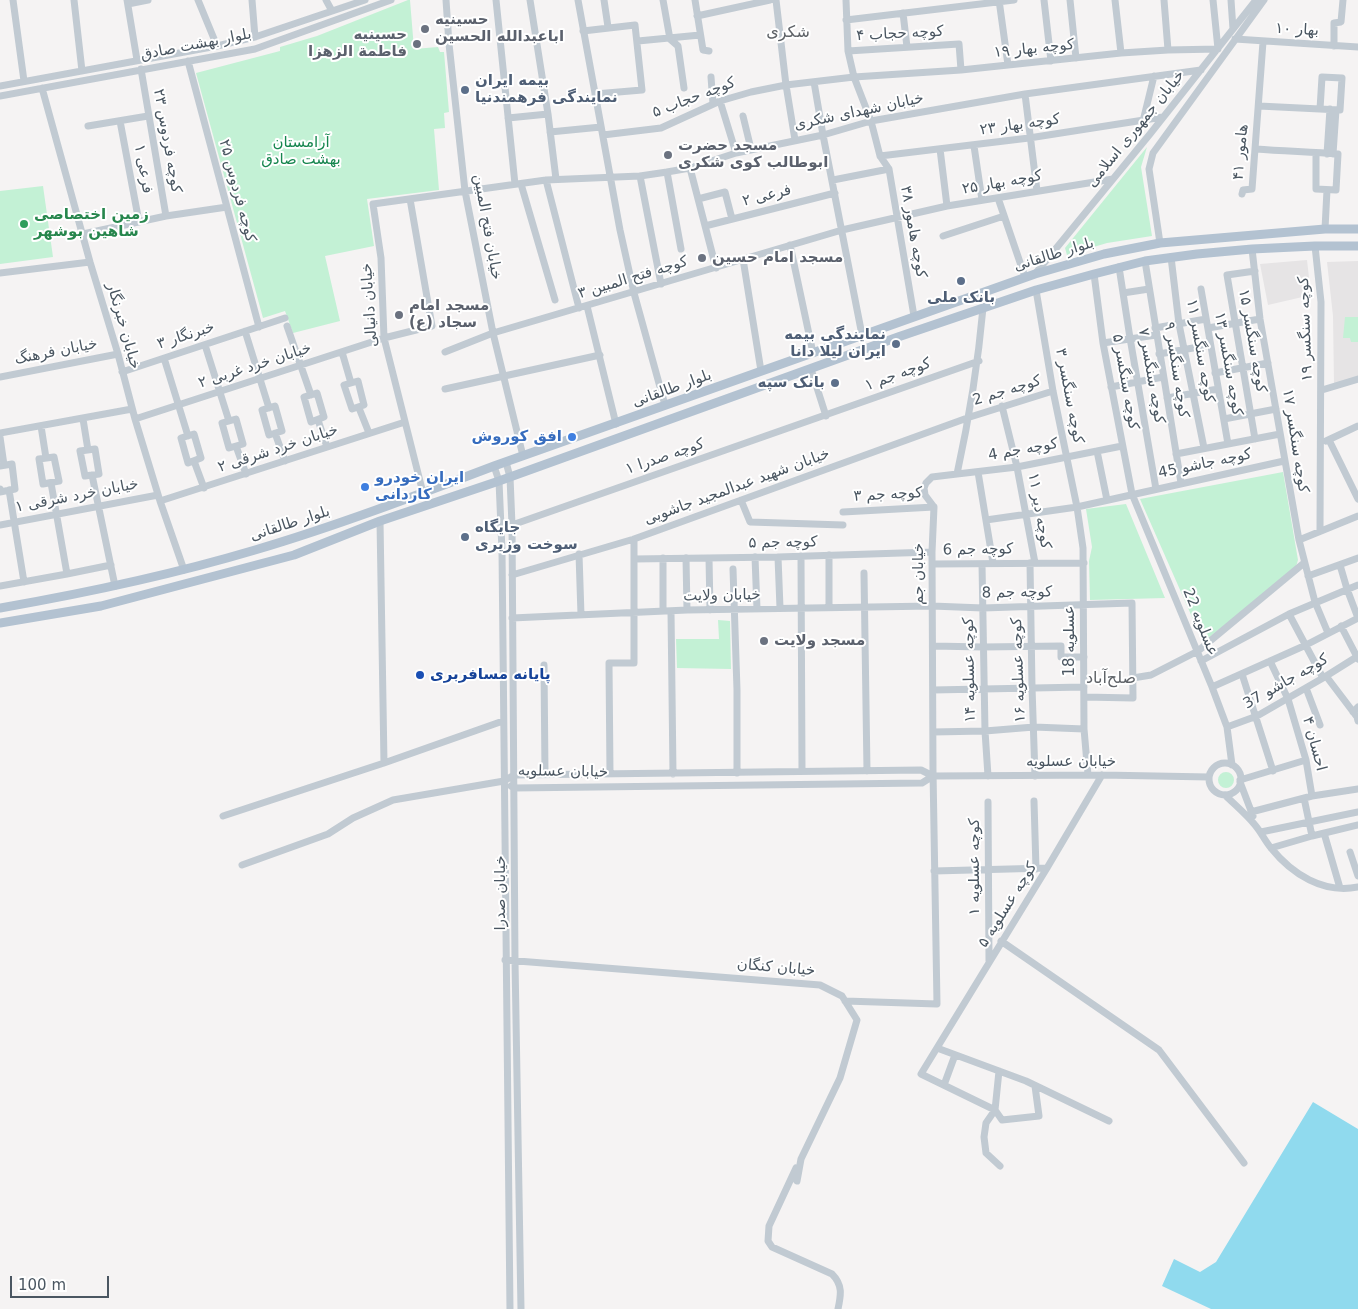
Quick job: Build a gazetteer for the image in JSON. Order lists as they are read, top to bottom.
{
  "streets": {
    "main road": ["بلوار طالقانی"],
    "street": [
      "بهار ۱۰",
      "کوچه حجاب ۴",
      "بلوار بهشت صادق",
      "کوچه بهار ۱۹",
      "کوچه حجاب ۵",
      "خیابان شهدای شکری",
      "کوچه بهار ۲۳",
      "خیابان جمهوری اسلامی",
      "کوچه فردوس ۲۳",
      "هامور ۴۱",
      "فرعی ۱",
      "کوچه بهار ۲۵",
      "کوچه فردوس ۲۵",
      "فرعی ۲",
      "خیابان فتح المبین",
      "کوچه هامور ۳۸",
      "کوچه فتح المبین ۳",
      "خیابان دانیالی",
      "خیابان خبرنگار",
      "کوچه سنگسر ۱۹",
      "خبرنگار ۳",
      "کوچه سنگسر ۱۵",
      "کوچه سنگسر ۱۱",
      "خیابان فرهنگ",
      "کوچه سنگسر ۱۳",
      "خیابان خرد غربی ۲",
      "کوچه سنگسر ۹",
      "کوچه جم ۱",
      "کوچه سنگسر ۷",
      "کوچه سنگسر ۵",
      "کوچه جم 2",
      "کوچه سنگسر ۳",
      "کوچه سنگسر ۱۷",
      "خیابان خرد شرقی ۲",
      "کوچه جم 4",
      "کوچه صدرا ۱",
      "کوچه جاشو 45",
      "خیابان شهید عبدالمجید جاشویی",
      "کوچه جم ۳",
      "خیابان خرد شرقی ۱",
      "کوچه دیر ۱۱",
      "کوچه جم ۵",
      "کوچه جم 6",
      "خیابان جم",
      "کوچه جم 8",
      "خیابان ولایت",
      "عسلویه 22",
      "عسلویه 18",
      "کوچه عسلویه ۱۴",
      "کوچه عسلویه ۱۶",
      "کوچه جاشو 37",
      "احسان ۴",
      "خیابان عسلویه",
      "کوچه عسلویه ۱",
      "خیابان صدرا",
      "کوچه عسلویه ۵",
      "خیابان کنگان"
    ]
  },
  "crossings": [
    ["بهار ۱۰", "خیابان جمهوری اسلامی"],
    ["بهار ۱۰", "هامور ۴۱"],
    ["کوچه حجاب ۴", "کوچه بهار ۱۹"],
    ["بلوار بهشت صادق", "کوچه فردوس ۲۳"],
    ["بلوار بهشت صادق", "کوچه فردوس ۲۵"],
    ["بلوار بهشت صادق", "خیابان خبرنگار"],
    ["کوچه بهار ۱۹", "کوچه حجاب ۵"],
    ["کوچه بهار ۱۹", "خیابان جمهوری اسلامی"],
    ["خیابان شهدای شکری", "خیابان جمهوری اسلامی"],
    ["خیابان شهدای شکری", "خیابان فتح المبین"],
    ["خیابان شهدای شکری", "خیابان دانیالی"],
    ["کوچه بهار ۲۳", "خیابان جمهوری اسلامی"],
    ["کوچه بهار ۲۳", "کوچه هامور ۳۸"],
    ["خیابان جمهوری اسلامی", "کوچه بهار ۲۵"],
    ["خیابان جمهوری اسلامی", "بلوار طالقانی"],
    ["کوچه بهار ۲۵", "کوچه هامور ۳۸"],
    ["کوچه بهار ۲۵", "کوچه فتح المبین ۳"],
    ["کوچه فردوس ۲۵", "خبرنگار ۳"],
    ["خیابان فتح المبین", "بلوار طالقانی"],
    ["خیابان فتح المبین", "کوچه فتح المبین ۳"],
    ["خیابان فتح المبین", "خیابان دانیالی"],
    ["کوچه هامور ۳۸", "بلوار طالقانی"],
    ["کوچه هامور ۳۸", "کوچه فتح المبین ۳"],
    ["بلوار طالقانی", "خیابان دانیالی"],
    ["بلوار طالقانی", "خیابان خبرنگار"],
    ["بلوار طالقانی", "کوچه سنگسر ۱۹"],
    ["بلوار طالقانی", "کوچه سنگسر ۱۱"],
    ["بلوار طالقانی", "کوچه سنگسر ۹"],
    ["بلوار طالقانی", "کوچه سنگسر ۷"],
    ["بلوار طالقانی", "کوچه سنگسر ۵"],
    ["بلوار طالقانی", "کوچه سنگسر ۳"],
    ["بلوار طالقانی", "کوچه سنگسر ۱۷"],
    ["بلوار طالقانی", "خیابان صدرا"],
    ["خیابان دانیالی", "خیابان خرد غربی ۲"],
    ["خیابان دانیالی", "خیابان خرد شرقی ۲"],
    ["خیابان خبرنگار", "خبرنگار ۳"],
    ["خیابان خبرنگار", "خیابان فرهنگ"],
    ["خیابان خبرنگار", "خیابان خرد غربی ۲"],
    ["خیابان خبرنگار", "خیابان خرد شرقی ۲"],
    ["خیابان خبرنگار", "خیابان خرد شرقی ۱"],
    ["خبرنگار ۳", "خیابان خرد غربی ۲"],
    ["کوچه سنگسر ۱۵", "کوچه سنگسر ۱۷"],
    ["کوچه سنگسر ۹", "کوچه جاشو 45"],
    ["کوچه جم ۱", "کوچه صدرا ۱"],
    ["کوچه سنگسر ۷", "کوچه جاشو 45"],
    ["کوچه سنگسر ۵", "کوچه جم 4"],
    ["کوچه سنگسر ۵", "کوچه جاشو 45"],
    ["کوچه سنگسر ۵", "عسلویه 22"],
    ["کوچه جم 2", "کوچه سنگسر ۳"],
    ["کوچه جم 2", "خیابان شهید عبدالمجید جاشویی"],
    ["کوچه جم 2", "کوچه دیر ۱۱"],
    ["کوچه سنگسر ۳", "کوچه جم 4"],
    ["کوچه سنگسر ۳", "کوچه جاشو 45"],
    ["کوچه سنگسر ۳", "عسلویه 18"],
    ["کوچه سنگسر ۱۷", "کوچه جاشو 45"],
    ["خیابان خرد شرقی ۲", "خیابان خرد شرقی ۱"],
    ["کوچه جم 4", "کوچه دیر ۱۱"],
    ["کوچه جم 4", "خیابان جم"],
    ["کوچه صدرا ۱", "خیابان صدرا"],
    ["کوچه جاشو 45", "کوچه دیر ۱۱"],
    ["کوچه جاشو 45", "عسلویه 22"],
    ["کوچه جاشو 45", "عسلویه 18"],
    ["خیابان شهید عبدالمجید جاشویی", "خیابان صدرا"],
    ["کوچه جم ۳", "خیابان جم"],
    ["کوچه دیر ۱۱", "کوچه جم 6"],
    ["کوچه دیر ۱۱", "کوچه عسلویه ۱۶"],
    ["کوچه جم ۵", "خیابان جم"],
    ["کوچه جم 6", "خیابان جم"],
    ["کوچه جم 6", "عسلویه 18"],
    ["کوچه جم 6", "کوچه عسلویه ۱۴"],
    ["کوچه جم 6", "کوچه عسلویه ۱۶"],
    ["خیابان جم", "کوچه جم 8"],
    ["خیابان جم", "خیابان ولایت"],
    ["خیابان جم", "خیابان عسلویه"],
    ["کوچه جم 8", "خیابان ولایت"],
    ["کوچه جم 8", "عسلویه 18"],
    ["کوچه جم 8", "کوچه عسلویه ۱۴"],
    ["کوچه جم 8", "کوچه عسلویه ۱۶"],
    ["خیابان ولایت", "خیابان صدرا"],
    ["عسلویه 22", "کوچه جاشو 37"],
    ["عسلویه 22", "خیابان عسلویه"],
    ["عسلویه 18", "خیابان عسلویه"],
    ["کوچه عسلویه ۱۴", "خیابان عسلویه"],
    ["کوچه عسلویه ۱۶", "خیابان عسلویه"],
    ["کوچه جاشو 37", "احسان ۴"],
    ["خیابان عسلویه", "خیابان صدرا"],
    ["خیابان عسلویه", "کوچه عسلویه ۵"],
    ["کوچه عسلویه ۱", "کوچه عسلویه ۵"],
    ["خیابان صدرا", "خیابان کنگان"]
  ],
  "districts": ["شکری", "صلح‌آباد"],
  "parks": ["آرامستان بهشت صادق"],
  "places": [
    "حسینیه اباعبدالله الحسین",
    "حسینیه فاطمة الزهزا",
    "بیمه ایران نمایندگی فرهمندنیا",
    "مسجد حضرت ابوطالب کوی شکری",
    "زمین اختصاصی شاهین بوشهر",
    "مسجد امام حسین",
    "بانک ملی",
    "مسجد امام سجاد (ع)",
    "نمایندگی بیمه ایران لیلا دانا",
    "بانک سپه",
    "افق کوروش",
    "ایران خودرو کاردانی",
    "جایگاه سوخت وزیری",
    "مسجد ولایت",
    "پایانه مسافربری"
  ],
  "scale_bar": "100 m"
}
